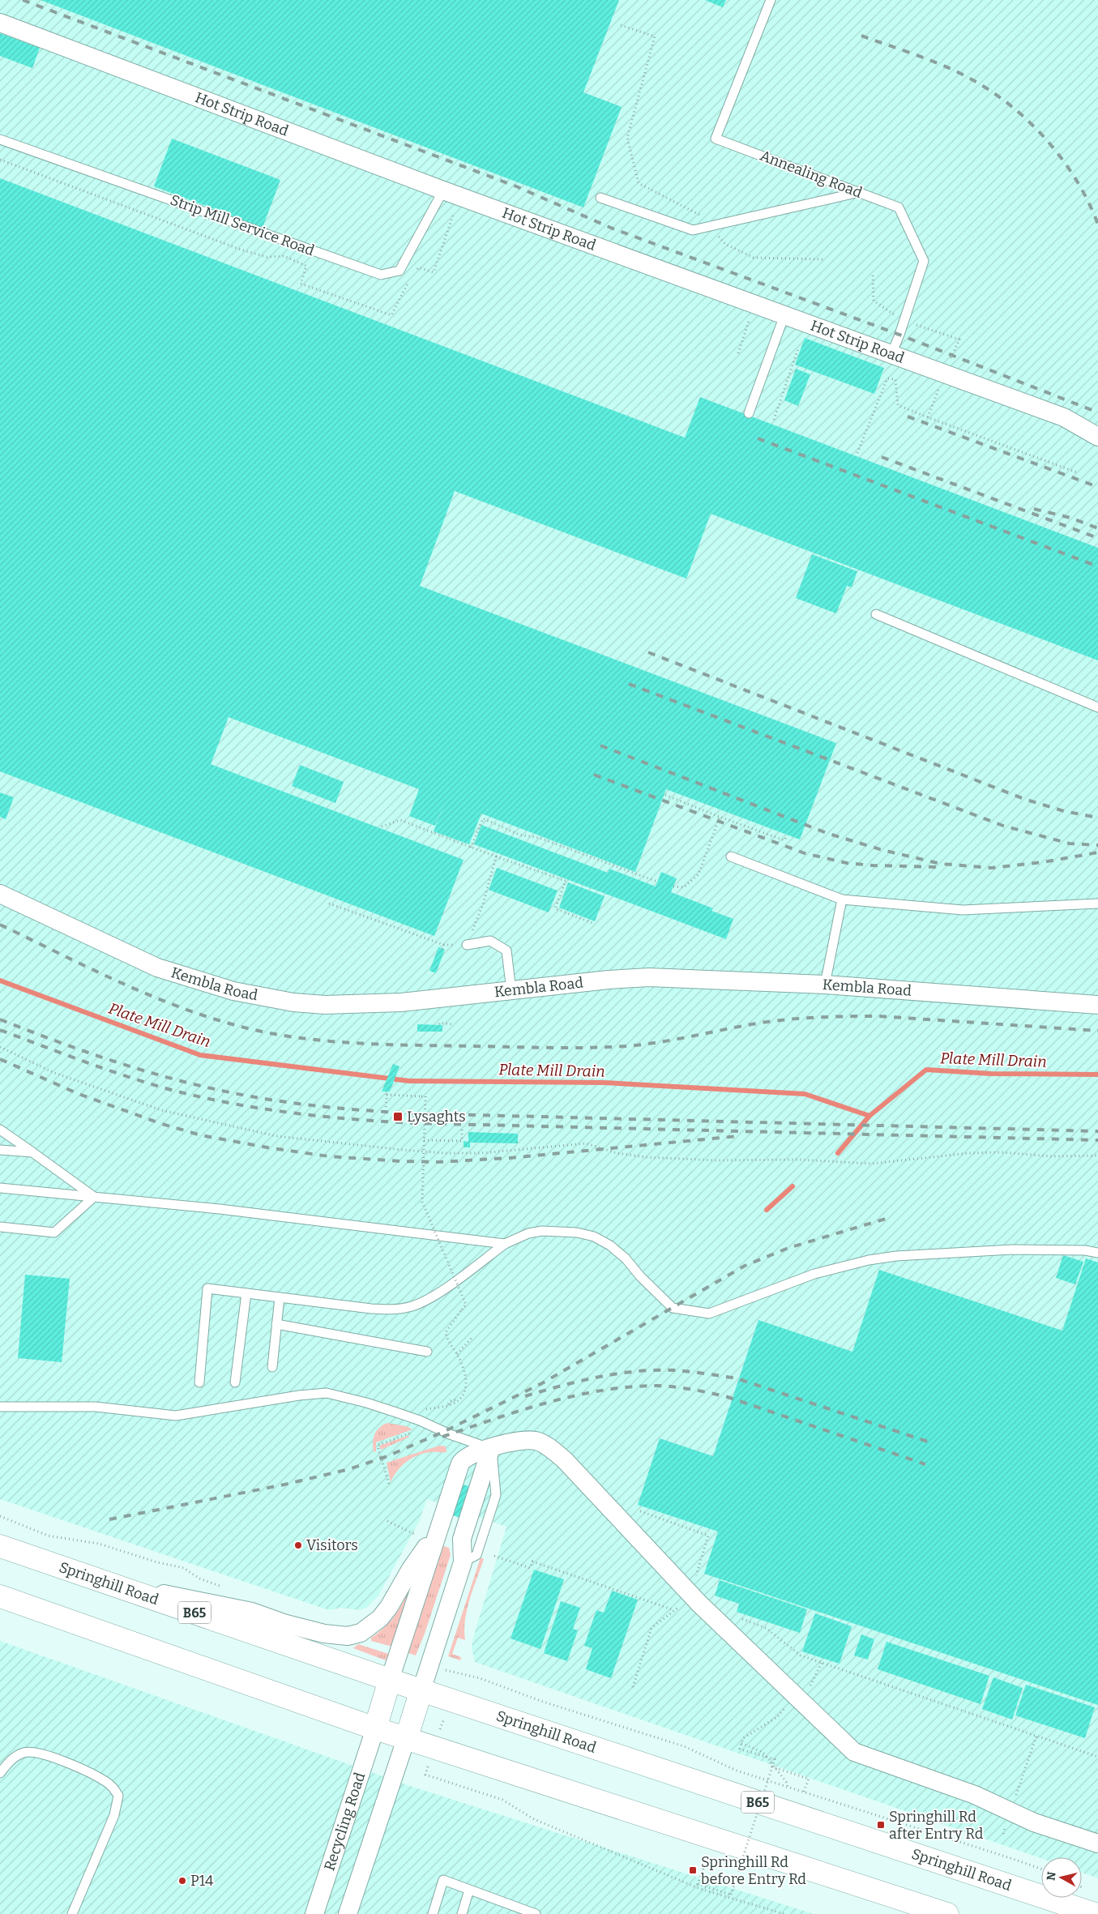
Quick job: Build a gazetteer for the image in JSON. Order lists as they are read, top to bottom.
{
  "streets": {
    "main road": ["Springhill Road", "B65"],
    "street": ["Hot Strip Road", "Kembla Road", "Recycling Road"],
    "lane": ["Annealing Road", "Strip Mill Service Road"]
  },
  "crossings": [
    ["Hot Strip Road", "Annealing Road"],
    ["Hot Strip Road", "Strip Mill Service Road"]
  ],
  "water": ["Plate Mill Drain"],
  "places": {
    "transit": ["Lysaghts", "Springhill Rd after Entry Rd", "Springhill Rd before Entry Rd"],
    "other": ["Visitors", "P14"]
  },
  "north": "left"
}
